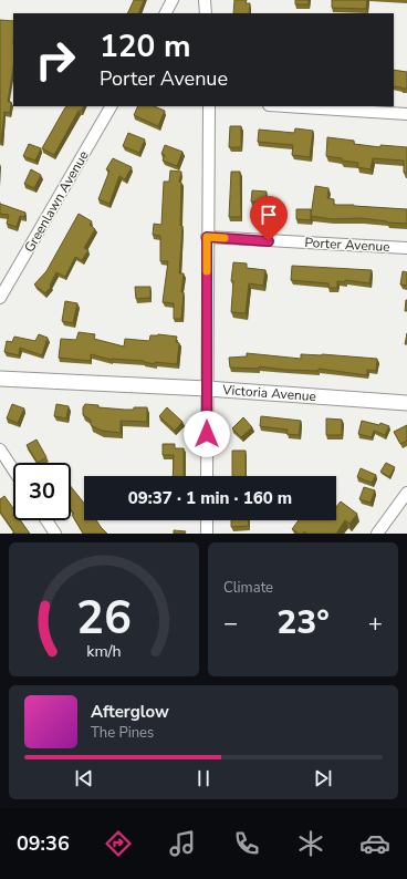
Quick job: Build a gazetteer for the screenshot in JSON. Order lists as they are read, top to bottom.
{
  "streets": {
    "street": ["Greenlawn Avenue", "Porter Avenue", "Victoria Avenue"]
  },
  "page": {
    "turn": ["120 m", "Porter Avenue"],
    "limit": "30",
    "trip": "09:37 · 1 min · 160 m",
    "tile": "Climate",
    "heat": ["−", "23°", "+"],
    "song": ["Afterglow", "The Pines"],
    "tabs": "09:36",
    "gauge": ["26", "km/h"]
  }
}
